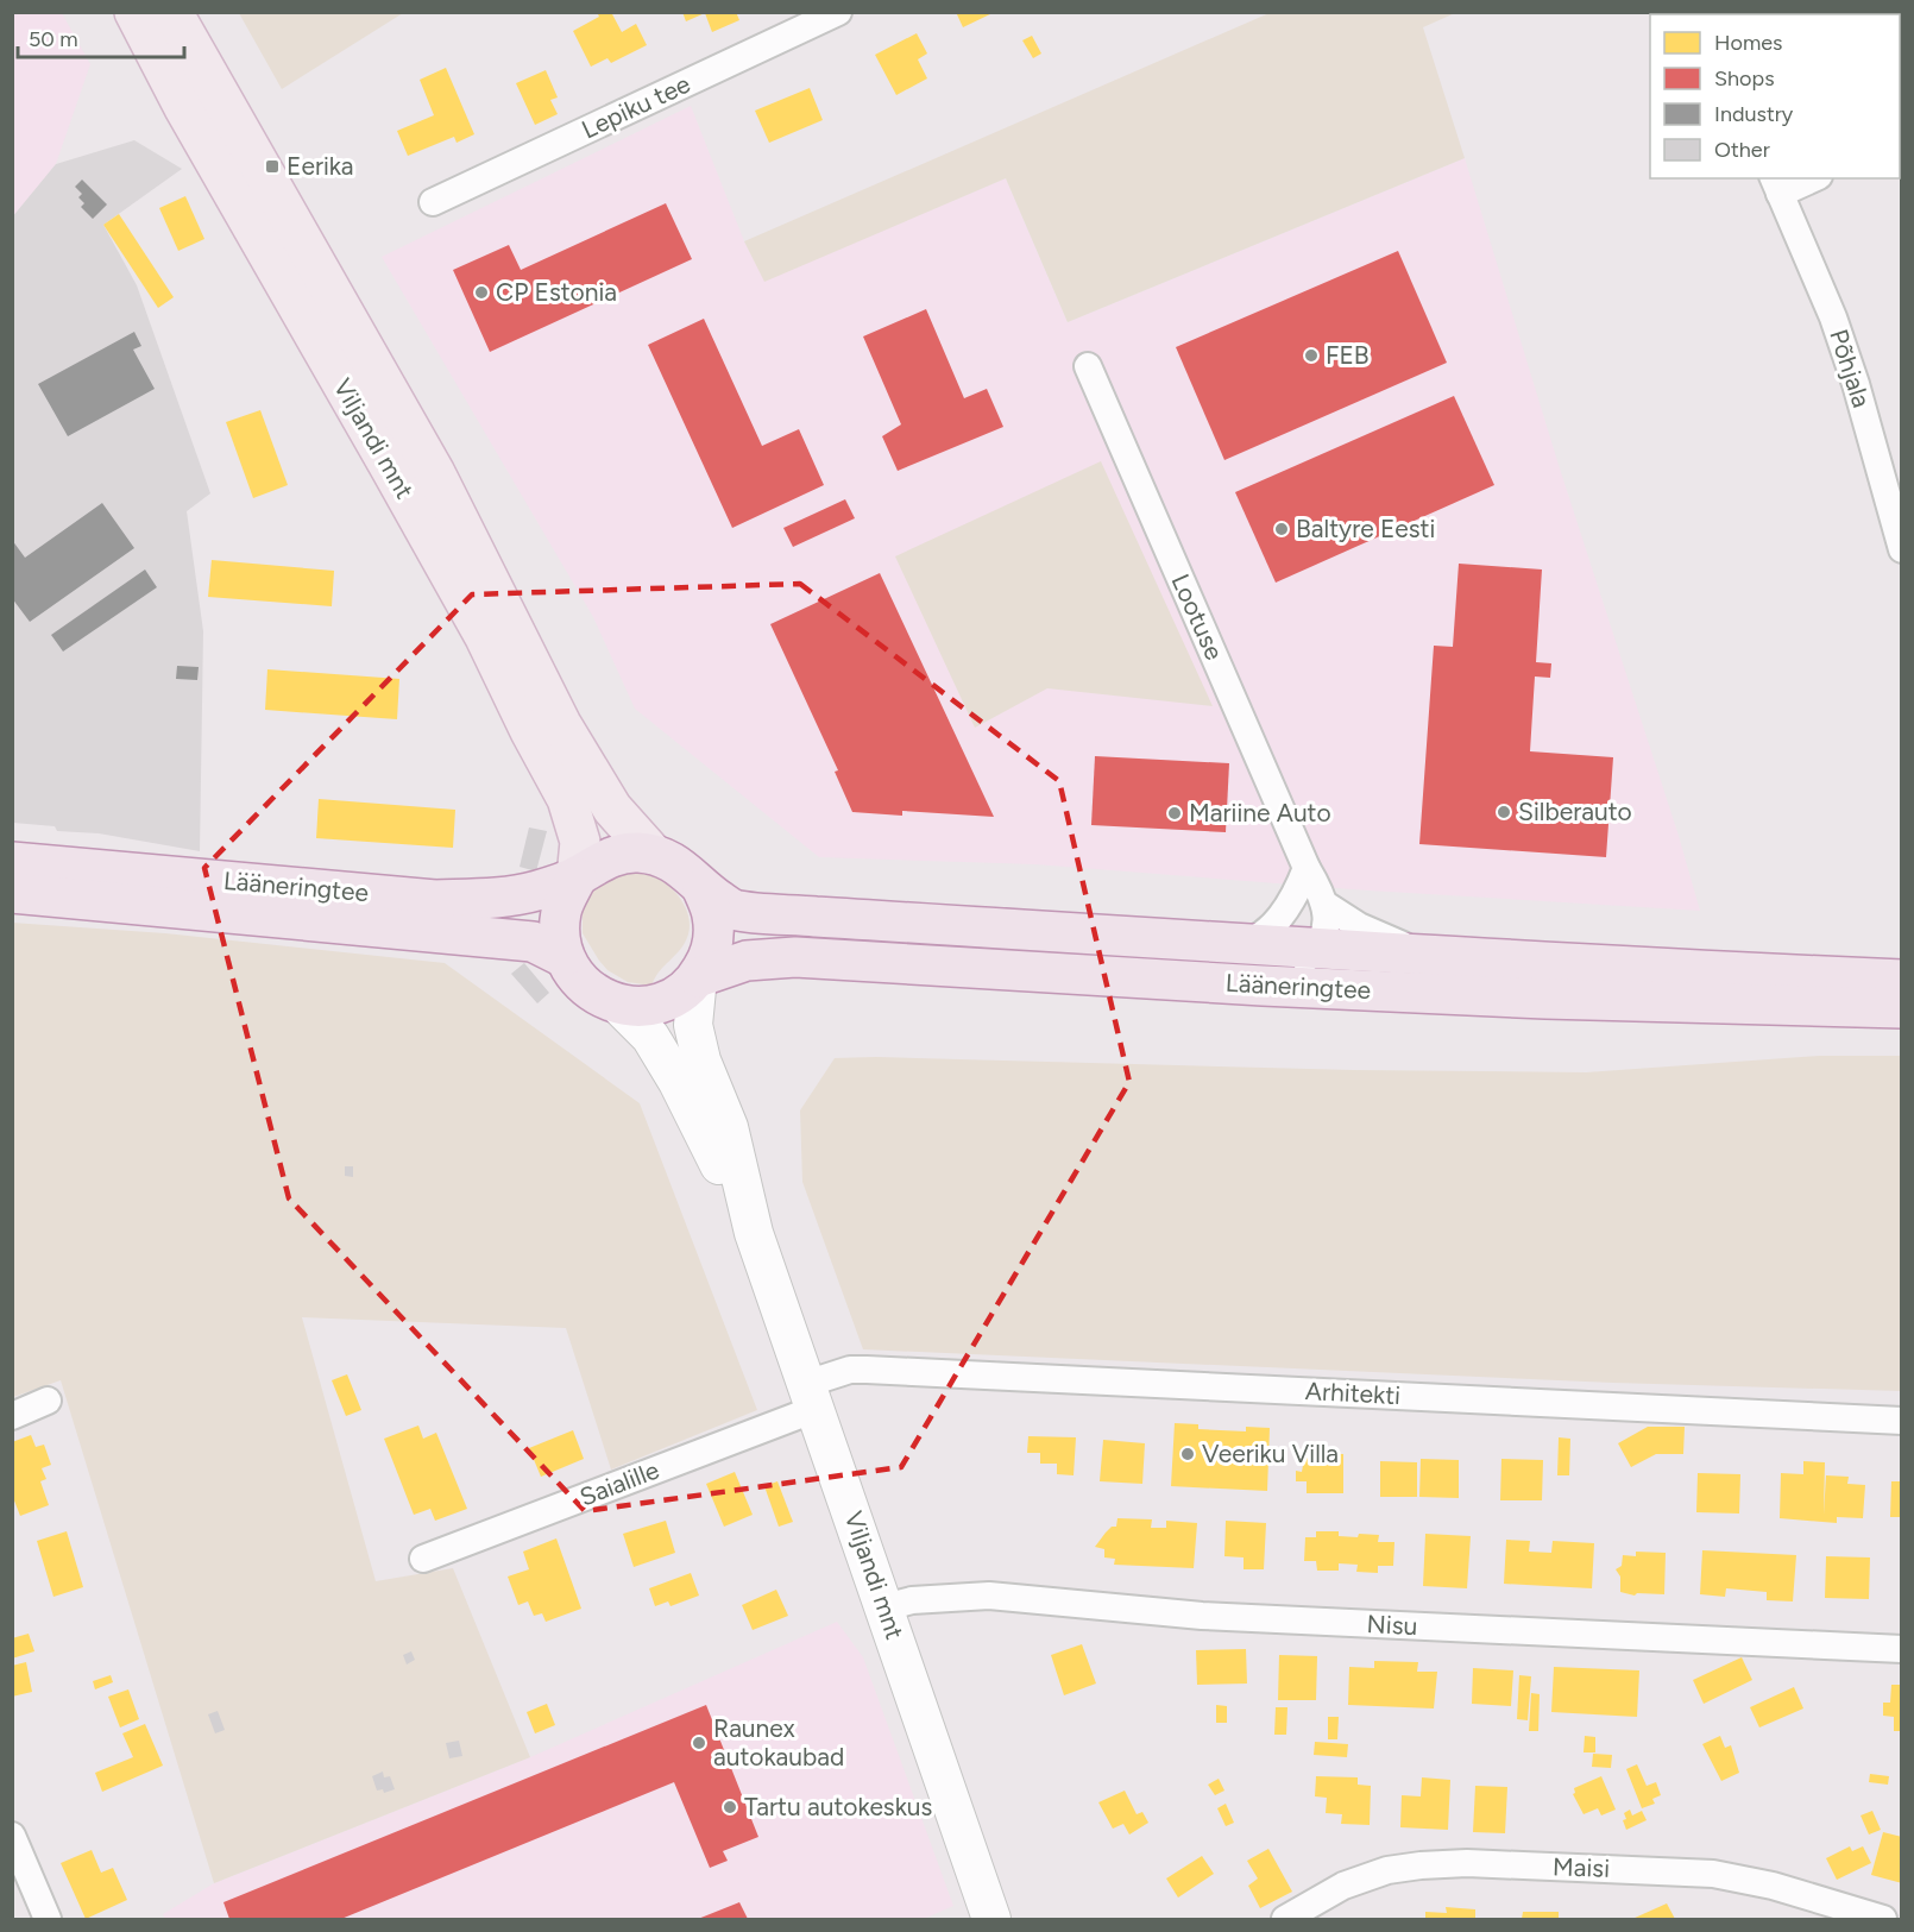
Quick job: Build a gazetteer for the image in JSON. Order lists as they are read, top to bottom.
{
  "streets": {
    "highway": ["Lääneringtee"],
    "main road": ["Viljandi mnt"],
    "street": [
      "Lepiku tee",
      "Põhjala",
      "Lootuse",
      "Arhitekti",
      "Saialille",
      "Nisu",
      "Maisi"
    ]
  },
  "crossings": [
    ["Viljandi mnt", "Lääneringtee"],
    ["Viljandi mnt", "Arhitekti"],
    ["Viljandi mnt", "Saialille"],
    ["Viljandi mnt", "Nisu"],
    ["Lootuse", "Lääneringtee"],
    ["Arhitekti", "Saialille"]
  ],
  "places": {
    "transit": ["Eerika"],
    "other": [
      "CP Estonia",
      "FEB",
      "Baltyre Eesti",
      "Silberauto",
      "Mariine Auto",
      "Veeriku Villa",
      "Raunex autokaubad",
      "Tartu autokeskus"
    ]
  },
  "legend": [
    "Homes",
    "Shops",
    "Industry",
    "Other"
  ],
  "scale_bar": "50 m"
}
